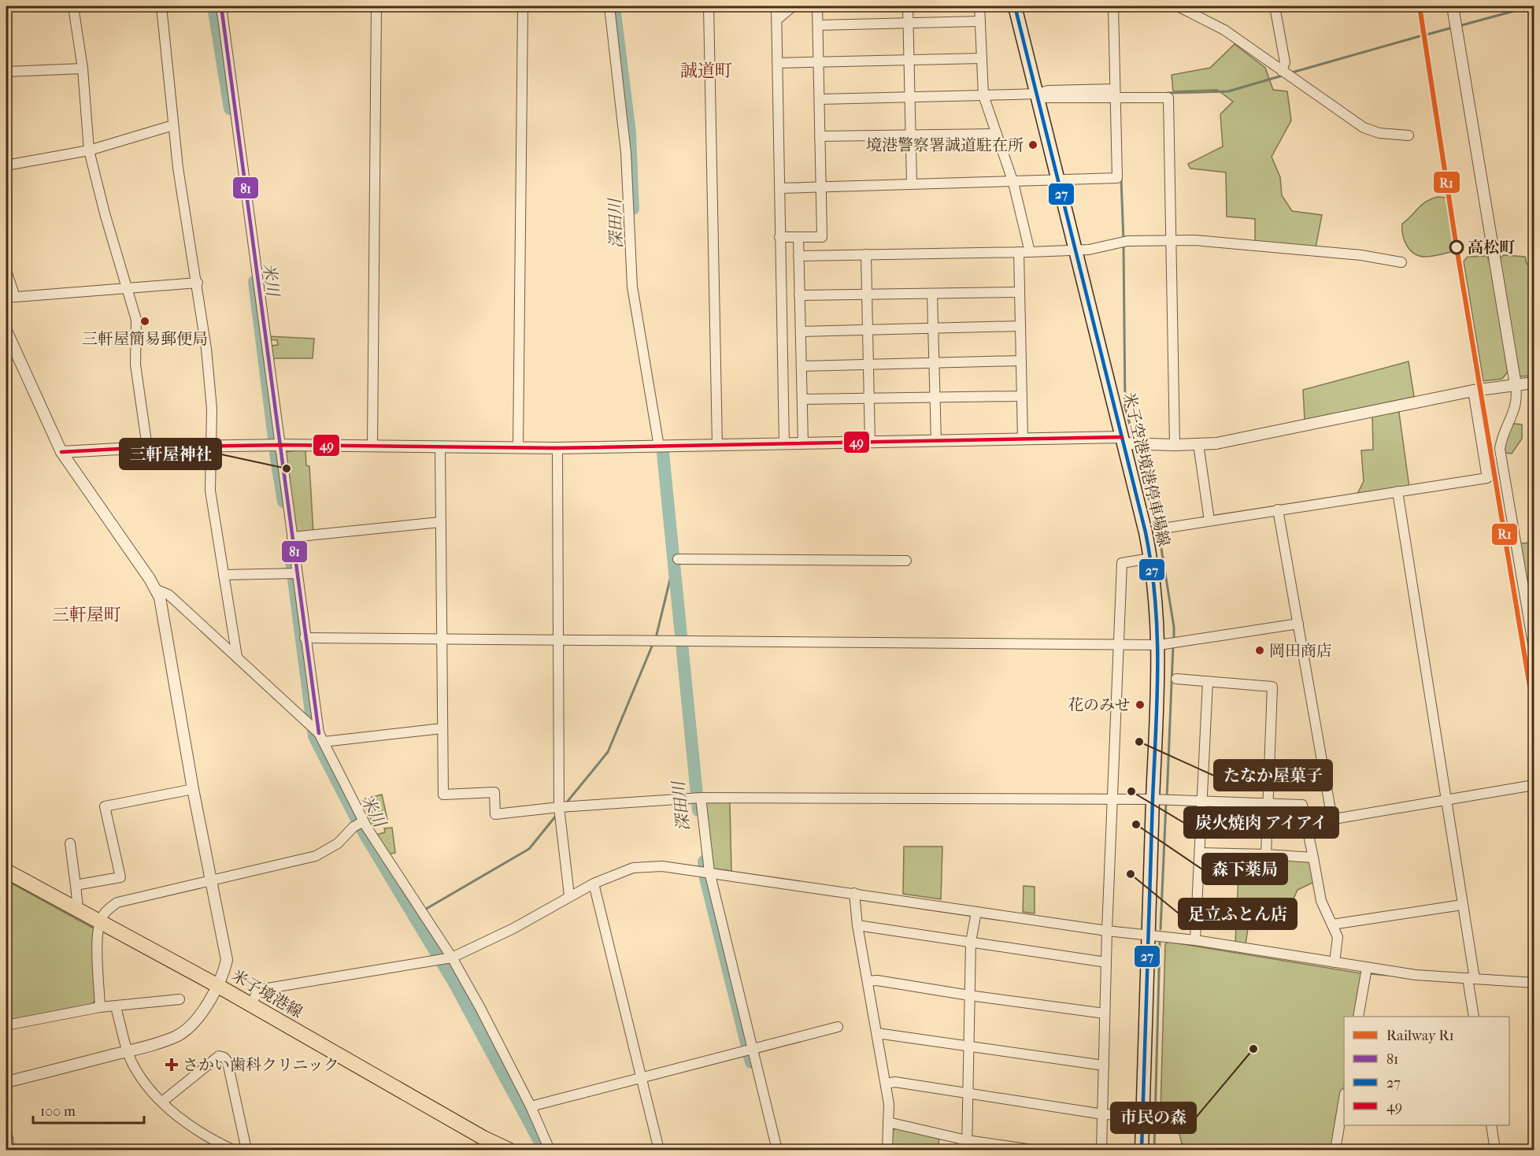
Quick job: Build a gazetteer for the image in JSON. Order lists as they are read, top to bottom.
{
  "streets": {
    "main road": ["米子空港境港停車場線", "米子境港線"]
  },
  "districts": ["誠道町", "三軒屋町"],
  "water": ["深田川", "米川"],
  "places": {
    "other": [
      "境港警察署誠道駐在所",
      "高松町",
      "三軒屋簡易郵便局",
      "三軒屋神社",
      "岡田商店",
      "花のみせ",
      "たなか屋菓子",
      "炭火焼肉 アイアイ",
      "森下薬局",
      "足立ふとん店",
      "市民の森"
    ],
    "health": ["さかい歯科クリニック"]
  },
  "lines": [
    "rail line R1",
    "transit line 81",
    "transit line 27",
    "transit line 49"
  ],
  "legend": [
    "Railway R1",
    "81",
    "27",
    "49"
  ],
  "scale_bar": "100 m"
}
